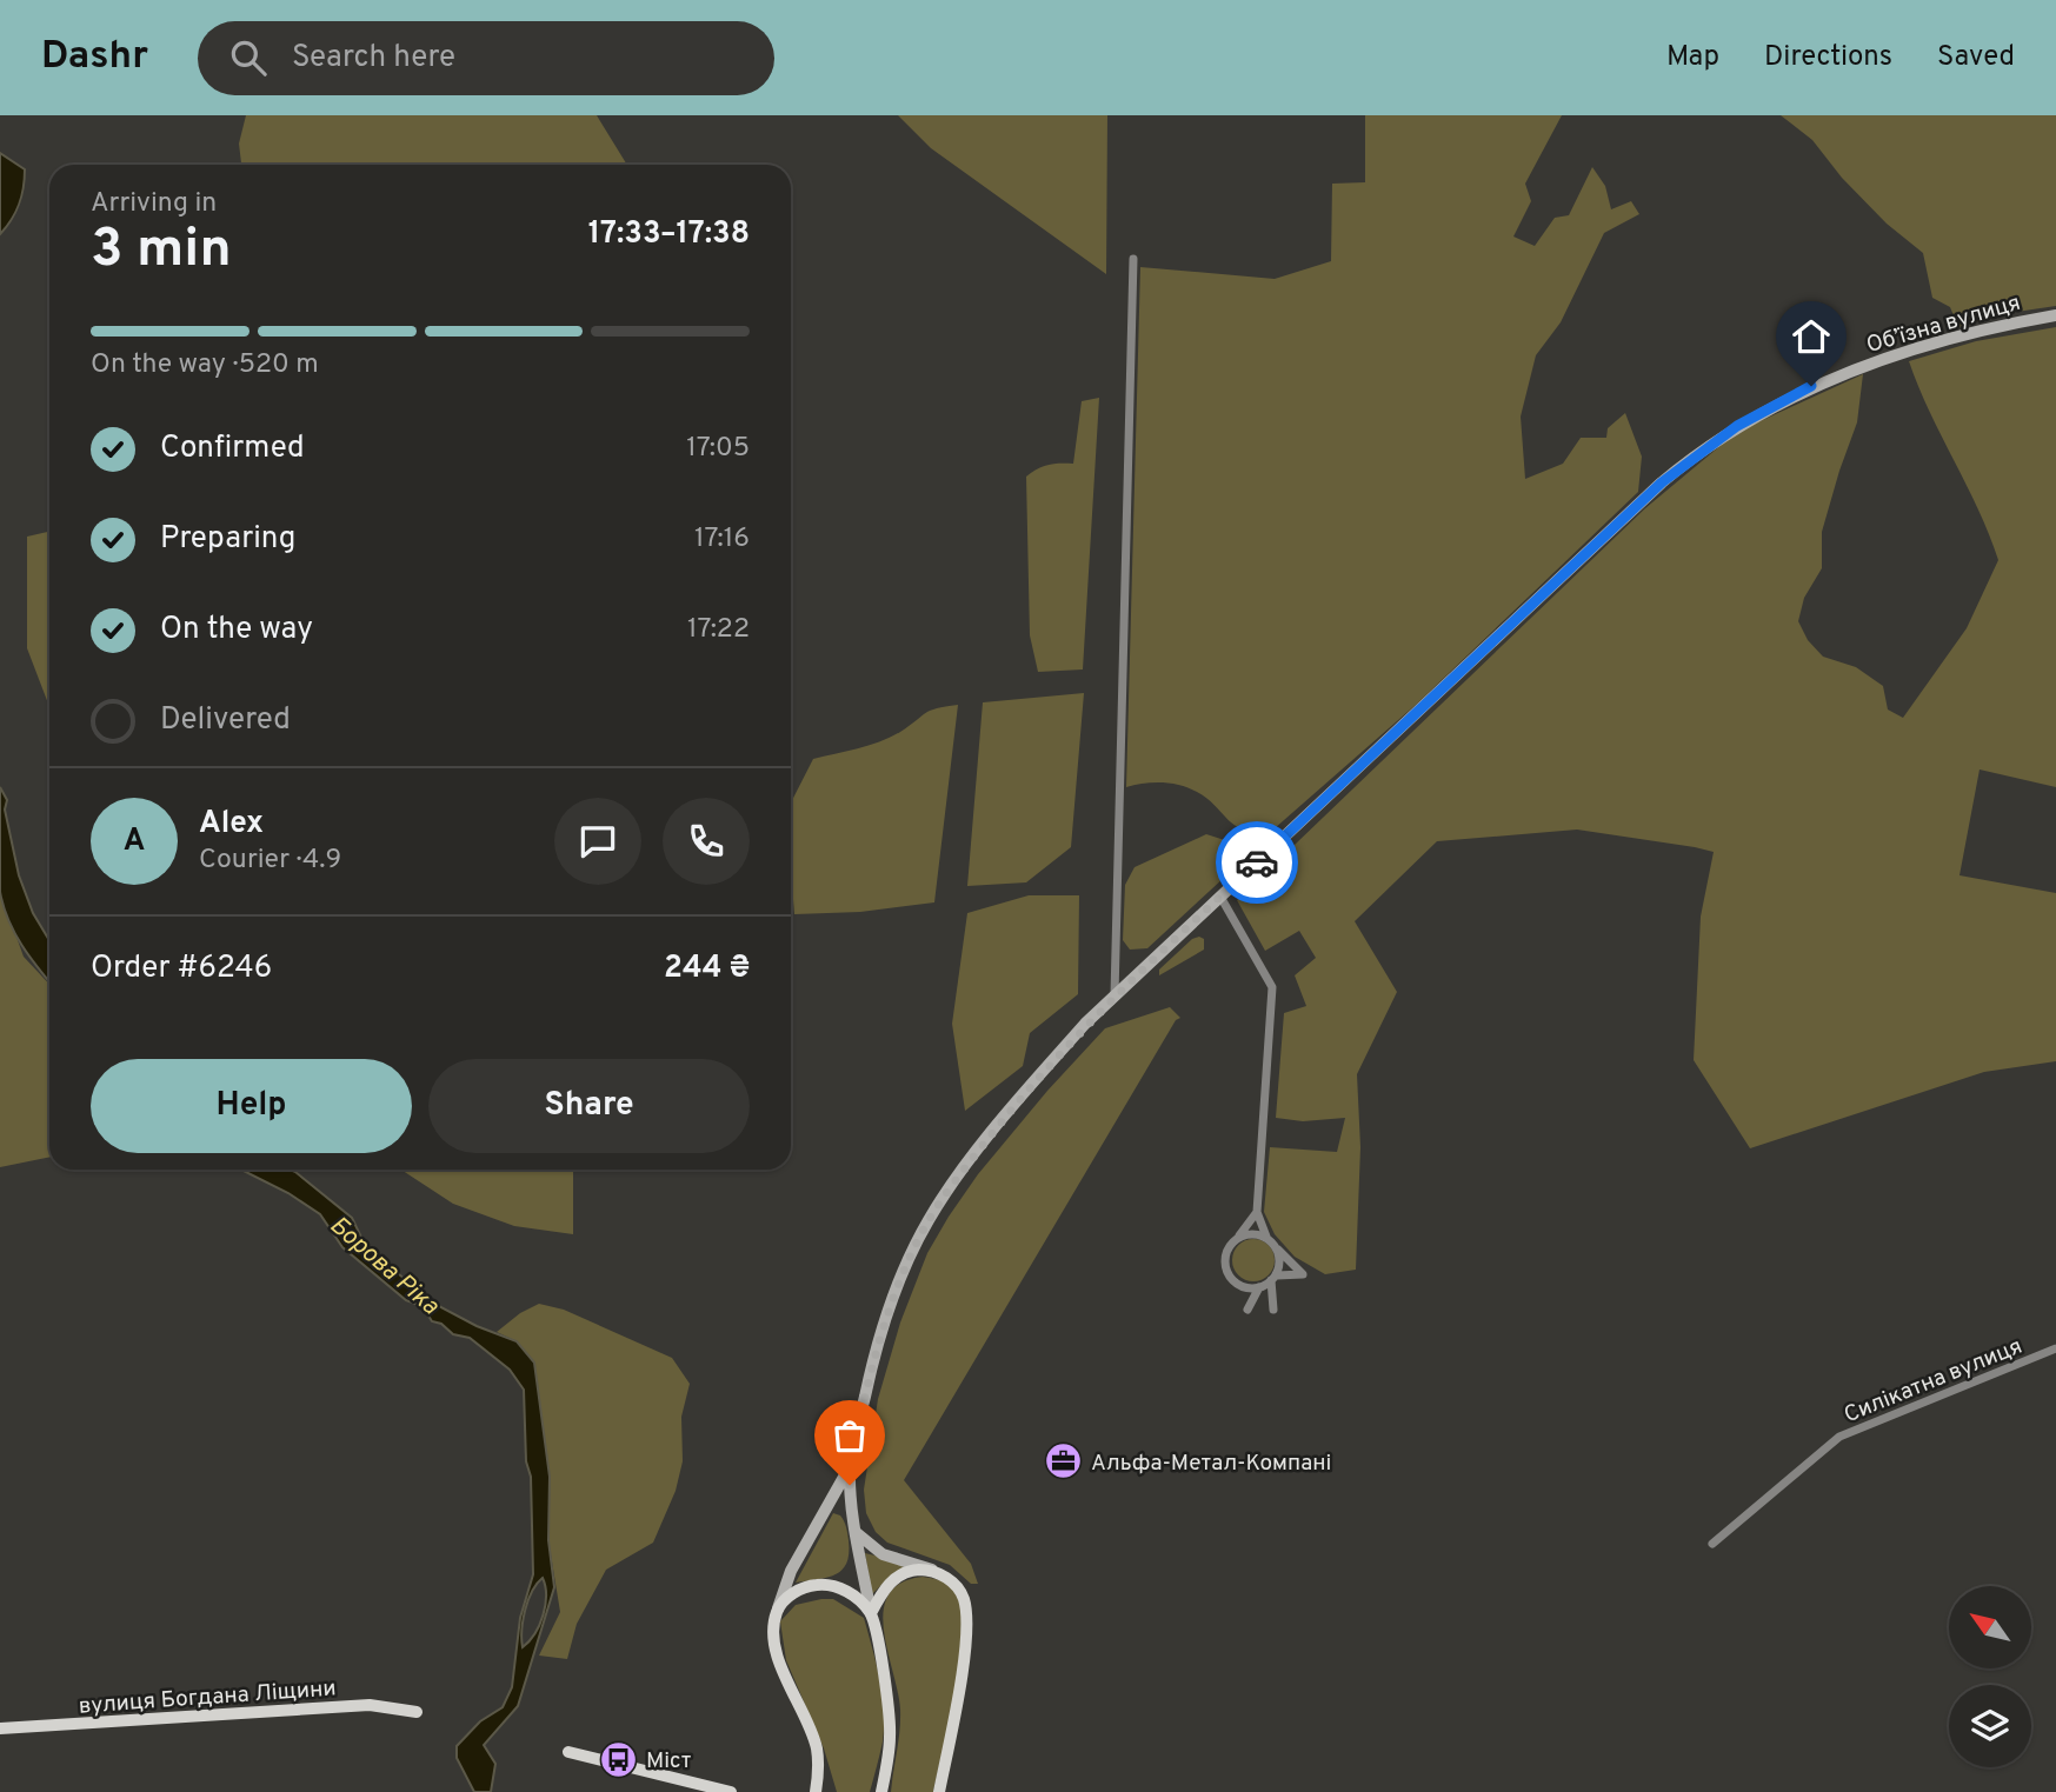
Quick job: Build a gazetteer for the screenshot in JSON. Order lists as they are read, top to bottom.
{
  "streets": {
    "main road": ["Об’їзна вулиця", "вулиця Богдана Ліщини"],
    "street": ["Силікатна вулиця"]
  },
  "water": ["Борова Ріка"],
  "places": {
    "office": ["Альфа-Метал-Компані"],
    "bus stop": ["Міст"]
  },
  "north": "top left",
  "page": {
    "header": "Dashr",
    "search": "Search here",
    "nav": ["Map", "Directions", "Saved"],
    "heading": ["3 min", "Arriving in", "17:33–17:38"],
    "panel": [
      "Alex",
      "Courier · 4.9",
      "Order #6246",
      "244 ₴"
    ],
    "bar": "On the way · 520 m",
    "list": [
      ["Confirmed", "17:05"],
      ["Preparing", "17:16"],
      ["On the way", "17:22"],
      "Delivered"
    ],
    "round": "A",
    "buttons": ["Help", "Share"]
  }
}
